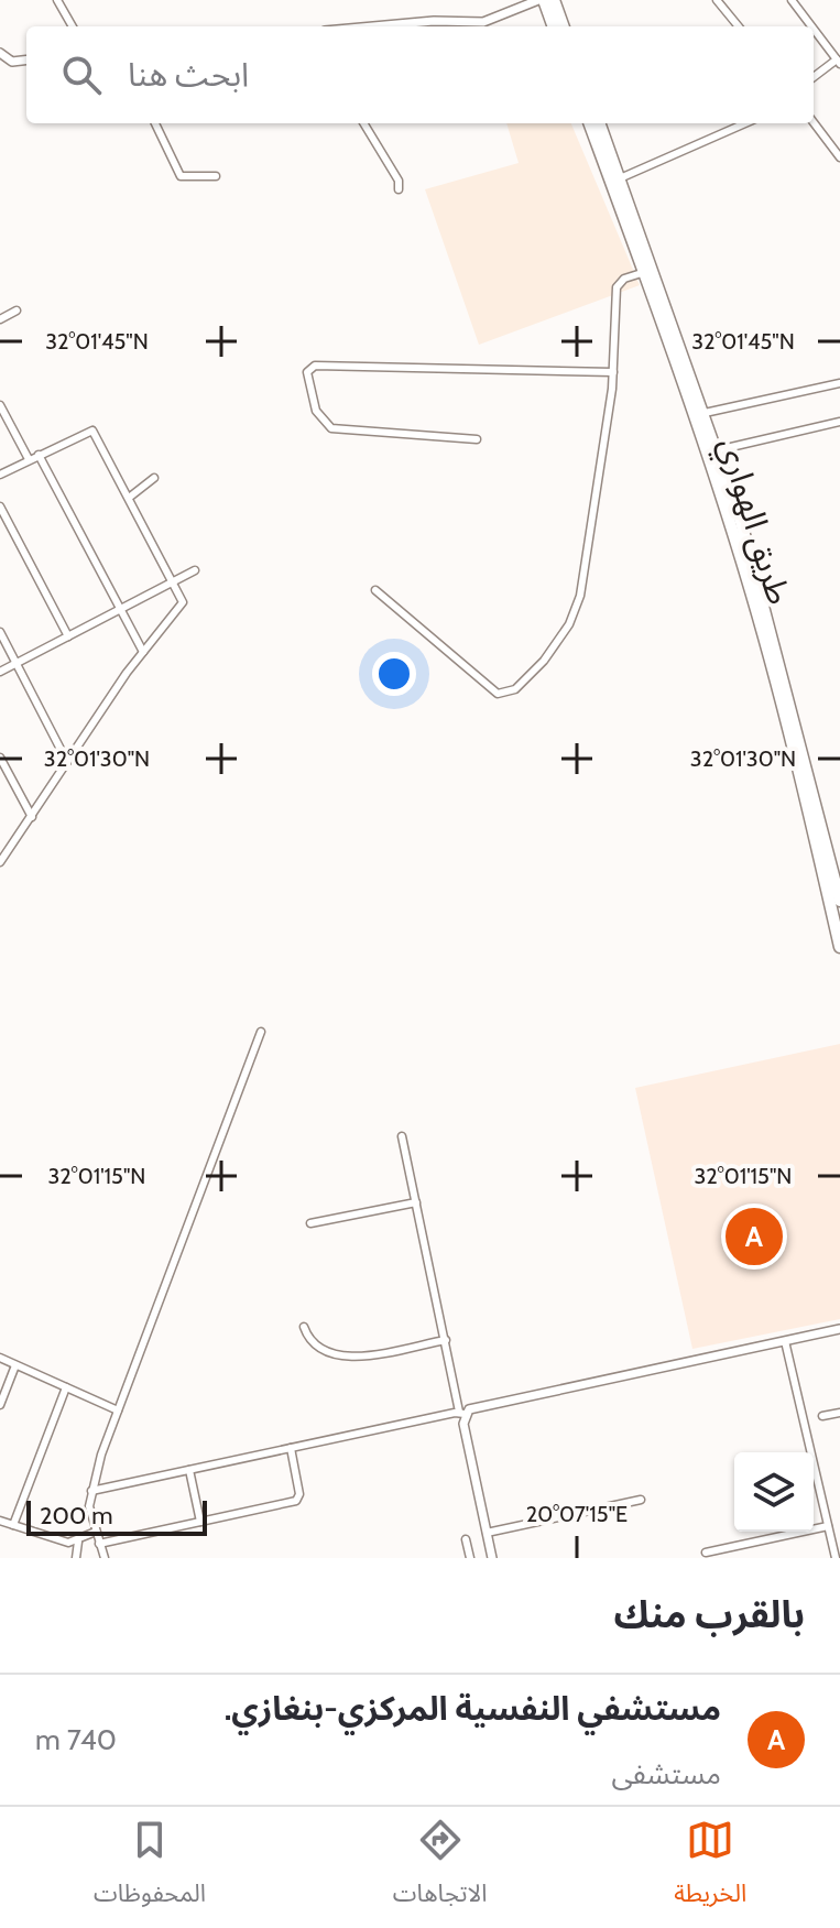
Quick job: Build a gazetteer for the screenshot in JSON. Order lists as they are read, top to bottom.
{
  "streets": {
    "highway": ["طريق الهواري"]
  },
  "scale_bar": "200 m",
  "page": {
    "search": "ابحث هنا",
    "pins": "A",
    "scale": "200 m",
    "heading": "بالقرب منك",
    "list": [
      {
        "mark": "A",
        "name": "مستشفي النفسية المركزي-بنغازي.",
        "note": "مستشفى",
        "value": "740 m"
      }
    ],
    "nav": ["الخريطة", "الاتجاهات", "المحفوظات"]
  },
  "coordinates": [
    "32°01'45\"N",
    "32°01'30\"N",
    "32°01'15\"N",
    "20°07'15\"E"
  ]
}
